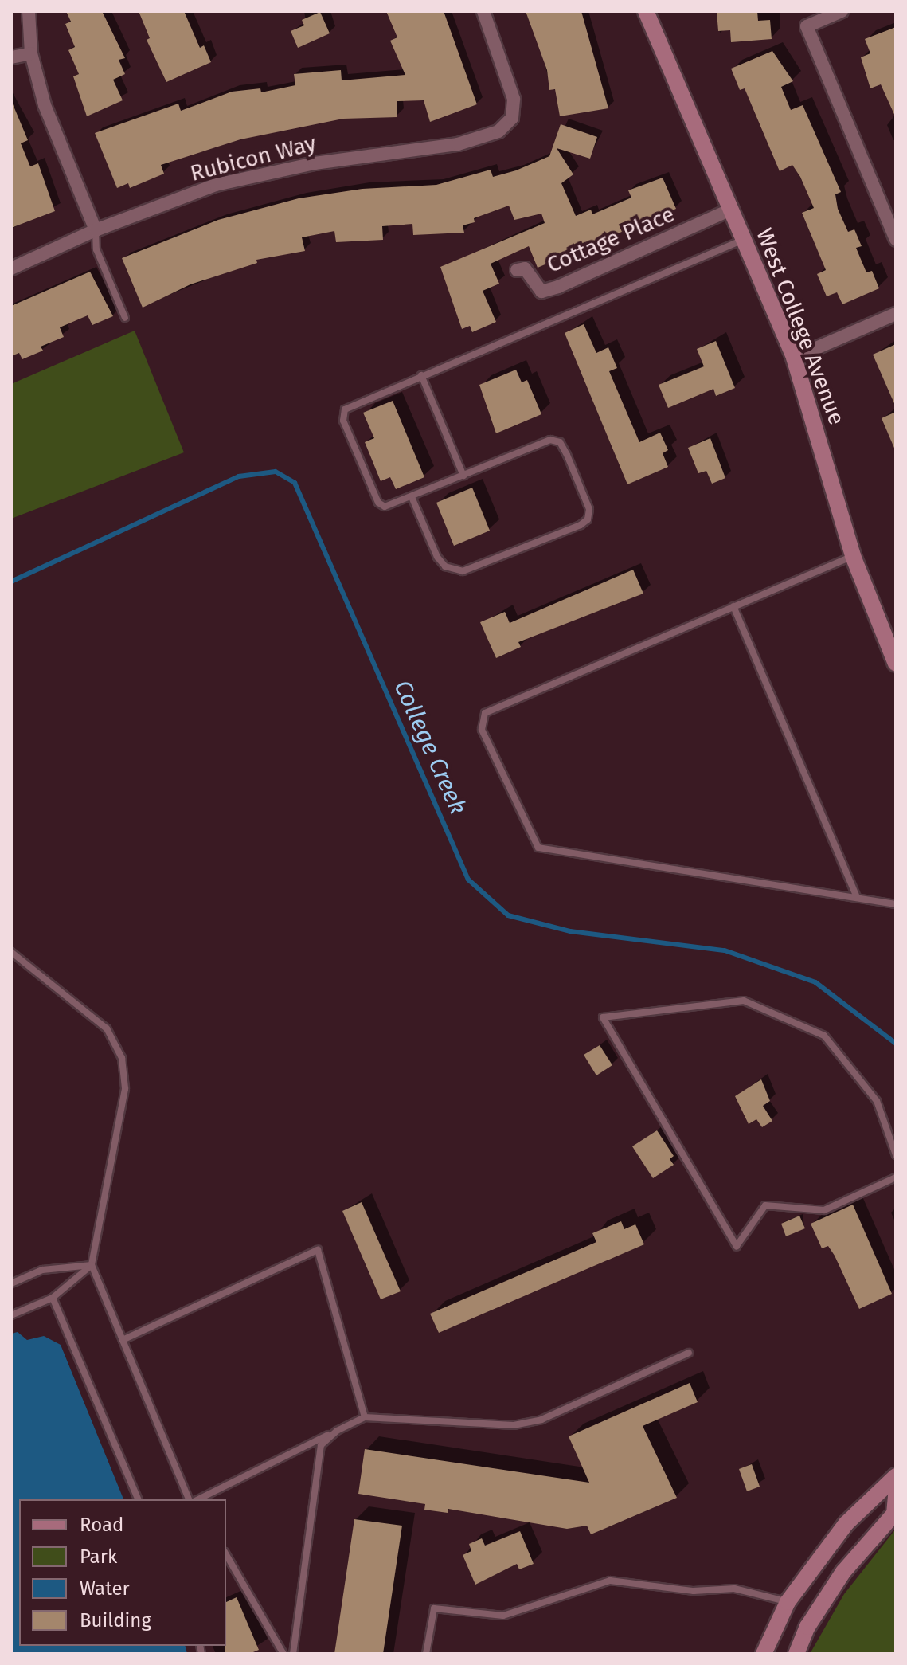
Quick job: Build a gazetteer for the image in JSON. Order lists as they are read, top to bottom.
{
  "streets": {
    "main road": ["West College Avenue"],
    "street": ["Rubicon Way", "Cottage Place"]
  },
  "crossings": [
    ["Cottage Place", "West College Avenue"]
  ],
  "water": ["College Creek"],
  "legend": [
    "Road",
    "Park",
    "Water",
    "Building"
  ]
}
